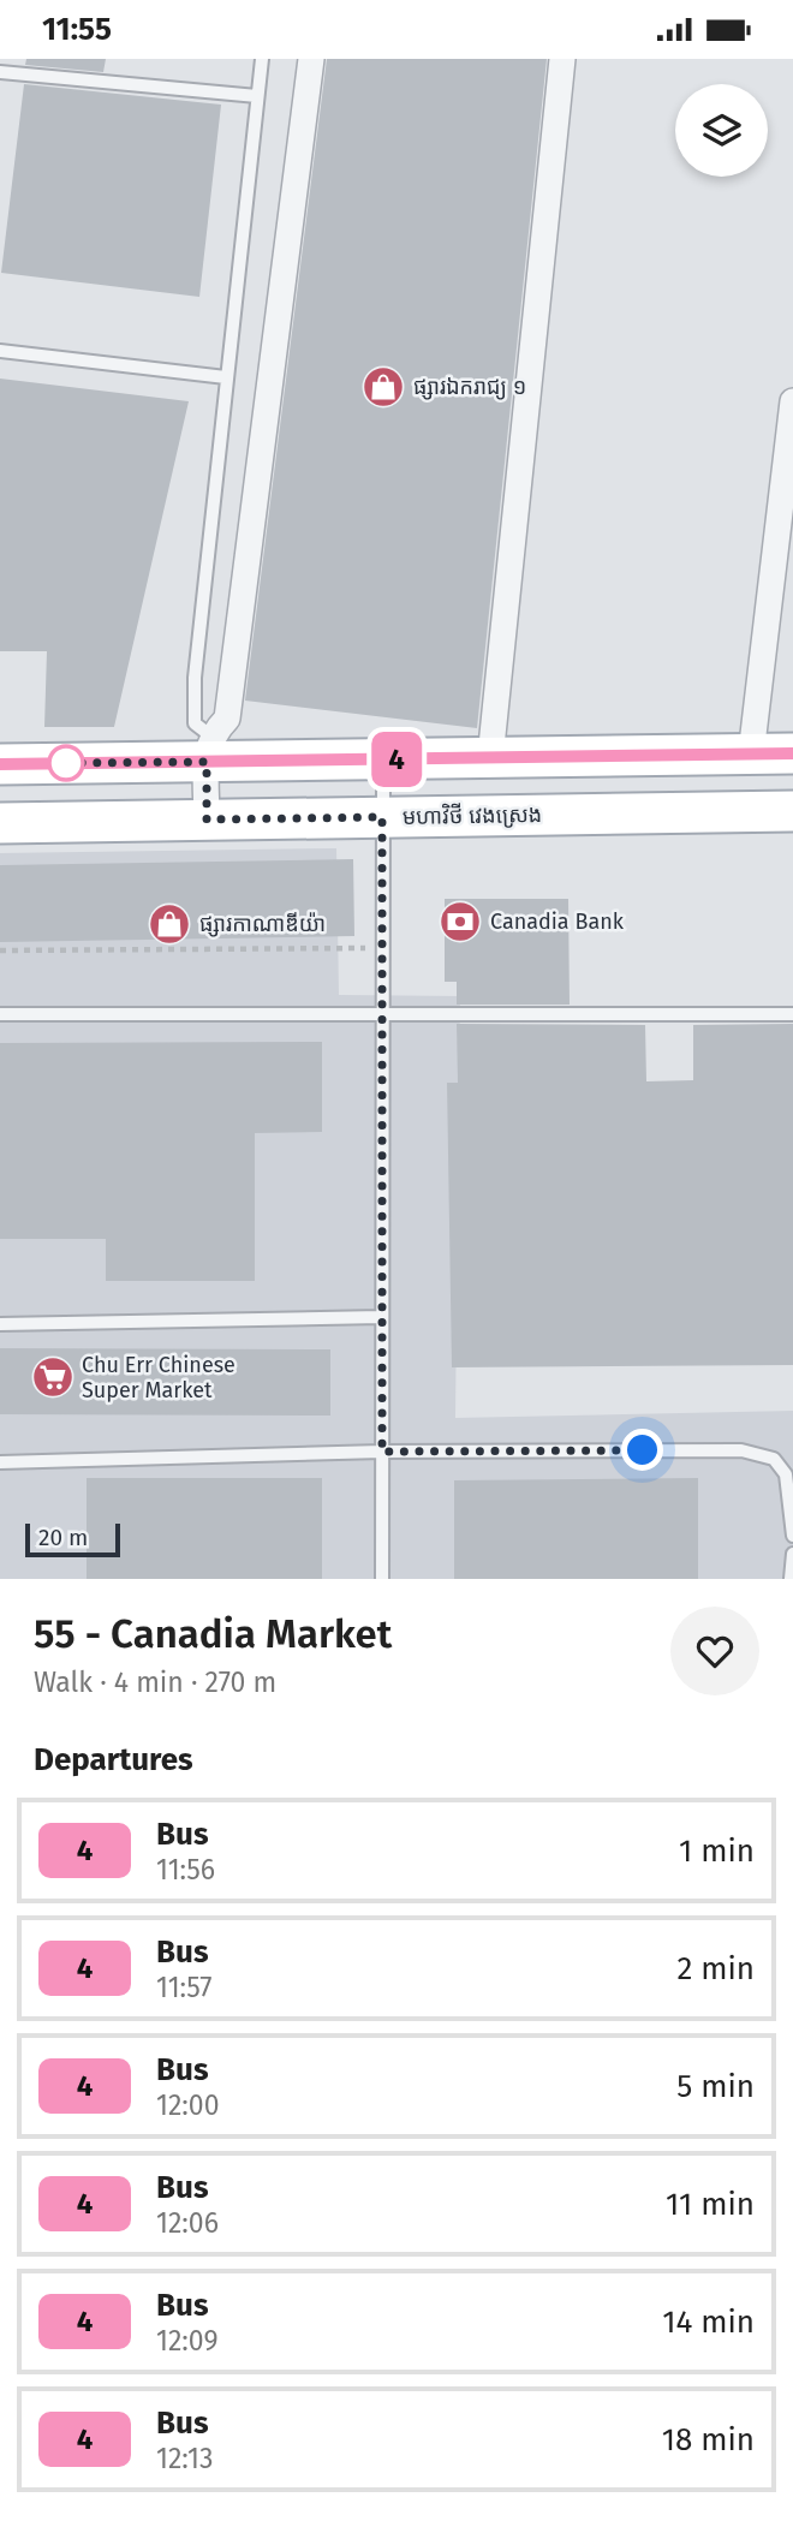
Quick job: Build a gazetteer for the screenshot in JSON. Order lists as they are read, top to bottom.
{
  "streets": {
    "main road": ["មហាវិថី វេងស្រេង"]
  },
  "places": {
    "shop": ["ផ្សារឯករាជ្យ ១", "ផ្សារកាណាឌីយ៉ា"],
    "bank": ["Canadia Bank"],
    "supermarket": ["Chu Err Chinese Super Market"]
  },
  "lines": ["bus line 4"],
  "scale_bar": "20 m",
  "page": {
    "status": "11:55",
    "on_map": "4",
    "scale": "20 m",
    "heading": [
      ["55 - Canadia Market", "Walk · 4 min · 270 m"],
      "Departures"
    ],
    "list": [
      {
        "mark": "4",
        "name": "Bus",
        "note": "11:56",
        "value": "1 min"
      },
      {
        "mark": "4",
        "name": "Bus",
        "note": "11:57",
        "value": "2 min"
      },
      {
        "mark": "4",
        "name": "Bus",
        "note": "12:00",
        "value": "5 min"
      },
      {
        "mark": "4",
        "name": "Bus",
        "note": "12:06",
        "value": "11 min"
      },
      {
        "mark": "4",
        "name": "Bus",
        "note": "12:09",
        "value": "14 min"
      },
      {
        "mark": "4",
        "name": "Bus",
        "note": "12:13",
        "value": "18 min"
      }
    ]
  }
}
